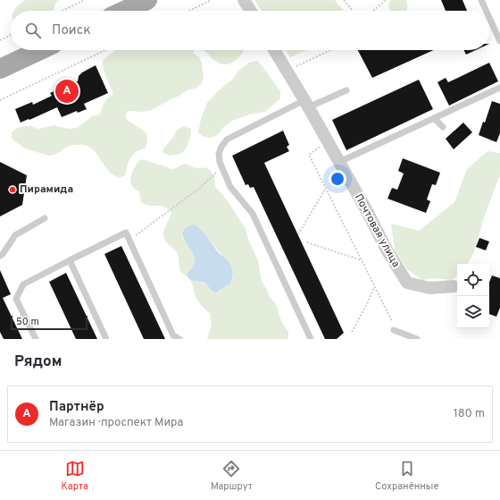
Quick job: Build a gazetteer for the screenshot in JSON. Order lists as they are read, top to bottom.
{
  "streets": {
    "street": ["Почтовая улица"]
  },
  "places": ["Пирамида"],
  "scale_bar": "50 m",
  "page": {
    "search": "Поиск",
    "pins": "A",
    "scale": "50 m",
    "heading": "Рядом",
    "list": [
      {
        "mark": "A",
        "name": "Партнёр",
        "note": "Магазин · проспект Мира",
        "value": "180 m"
      }
    ],
    "nav": ["Карта", "Маршрут", "Сохранённые"]
  }
}
